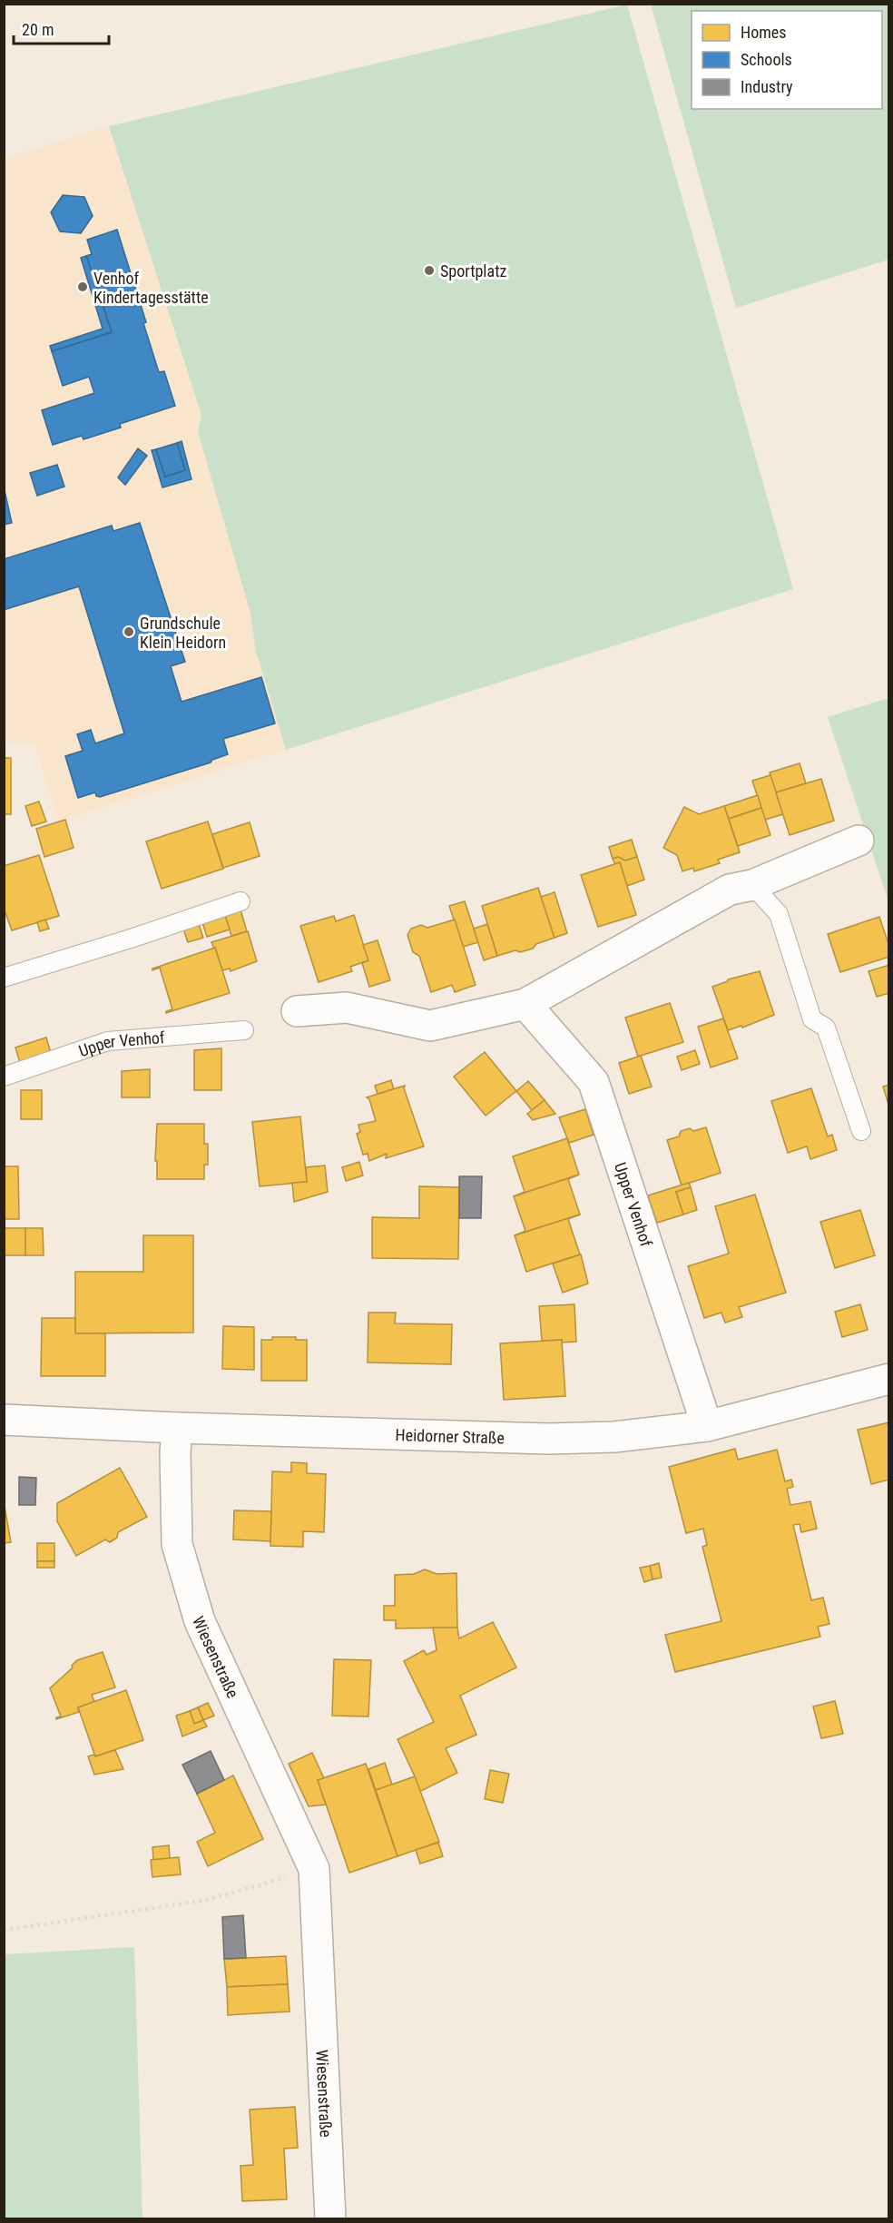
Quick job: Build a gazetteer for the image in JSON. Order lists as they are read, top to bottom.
{
  "streets": {
    "street": ["Upper Venhof", "Heidorner Straße", "Wiesenstraße"]
  },
  "crossings": [
    ["Upper Venhof", "Heidorner Straße"],
    ["Heidorner Straße", "Wiesenstraße"]
  ],
  "places": ["Sportplatz", "Venhof Kindertagesstätte", "Grundschule Klein Heidorn"],
  "legend": ["Homes", "Schools", "Industry"],
  "scale_bar": "20 m"
}
